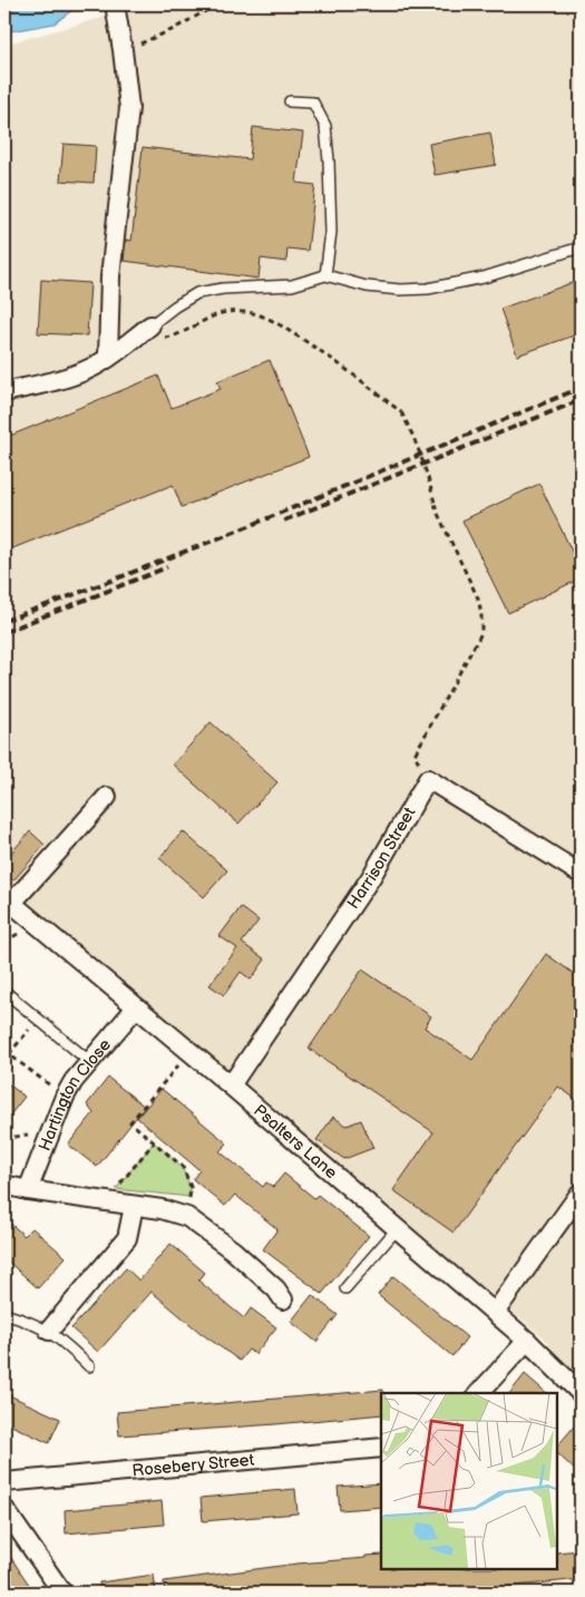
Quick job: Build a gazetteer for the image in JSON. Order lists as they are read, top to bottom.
{
  "streets": {
    "street": [
      "Harrison Street",
      "Hartington Close",
      "Psalters Lane",
      "Rosebery Street"
    ]
  },
  "crossings": [
    ["Harrison Street", "Psalters Lane"],
    ["Hartington Close", "Psalters Lane"]
  ]
}
